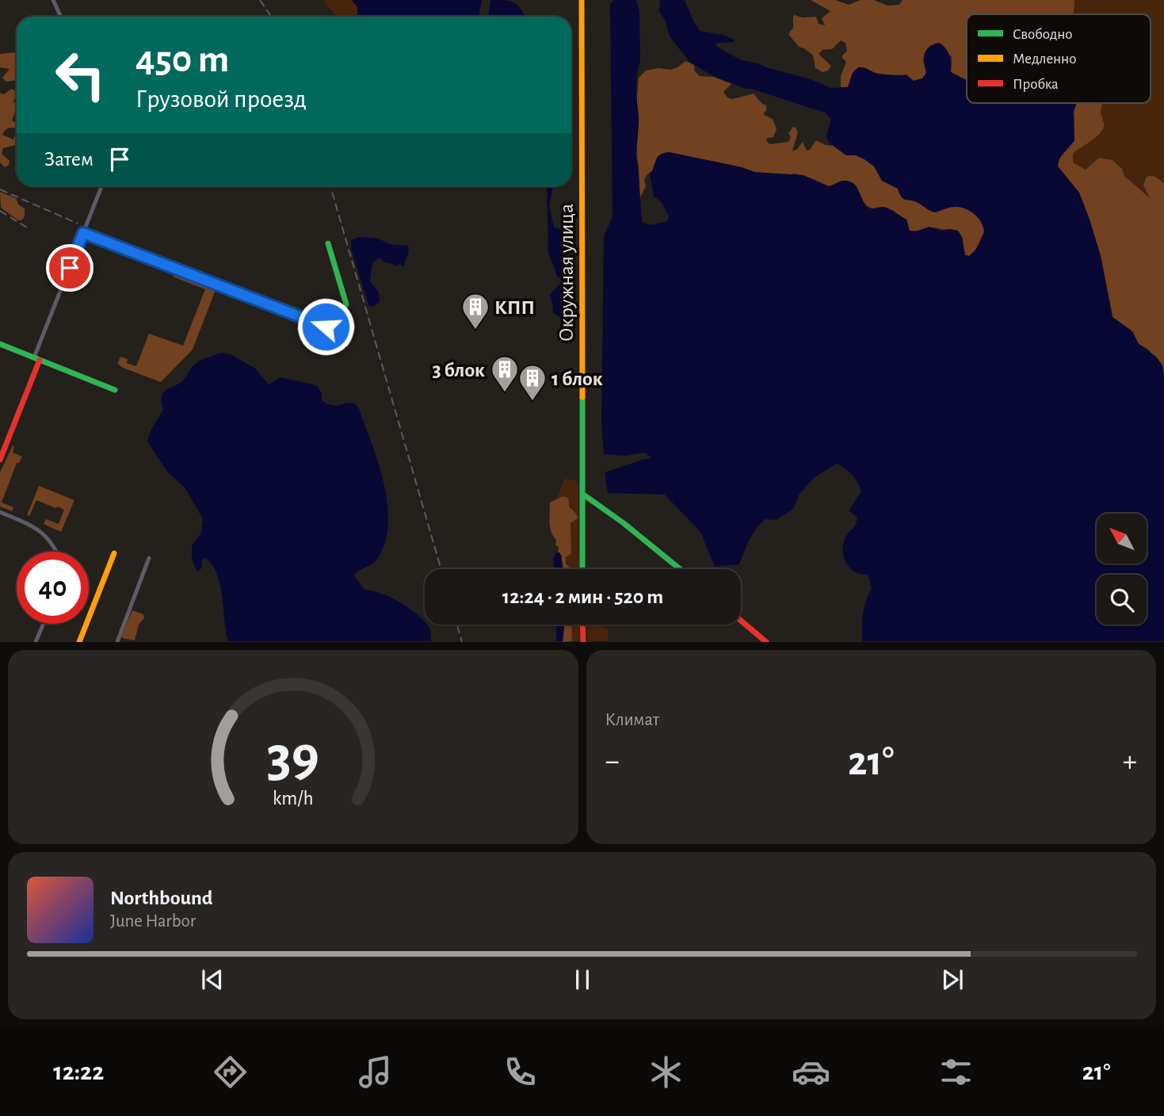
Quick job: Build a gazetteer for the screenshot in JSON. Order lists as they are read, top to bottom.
{
  "streets": {
    "main road": ["Окружная улица"]
  },
  "places": {
    "building": ["КПП", "3 блок", "1 блок"]
  },
  "legend": ["Свободно", "Медленно", "Пробка"],
  "north": "top left",
  "page": {
    "turn": ["450 m", "Грузовой проезд"],
    "then": "Затем",
    "limit": "40",
    "trip": "12:24 · 2 мин · 520 m",
    "tile": "Климат",
    "heat": ["−", "21°", "+"],
    "song": ["Northbound", "June Harbor"],
    "tabs": ["12:22", "21°"],
    "gauge": ["39", "km/h"]
  }
}
